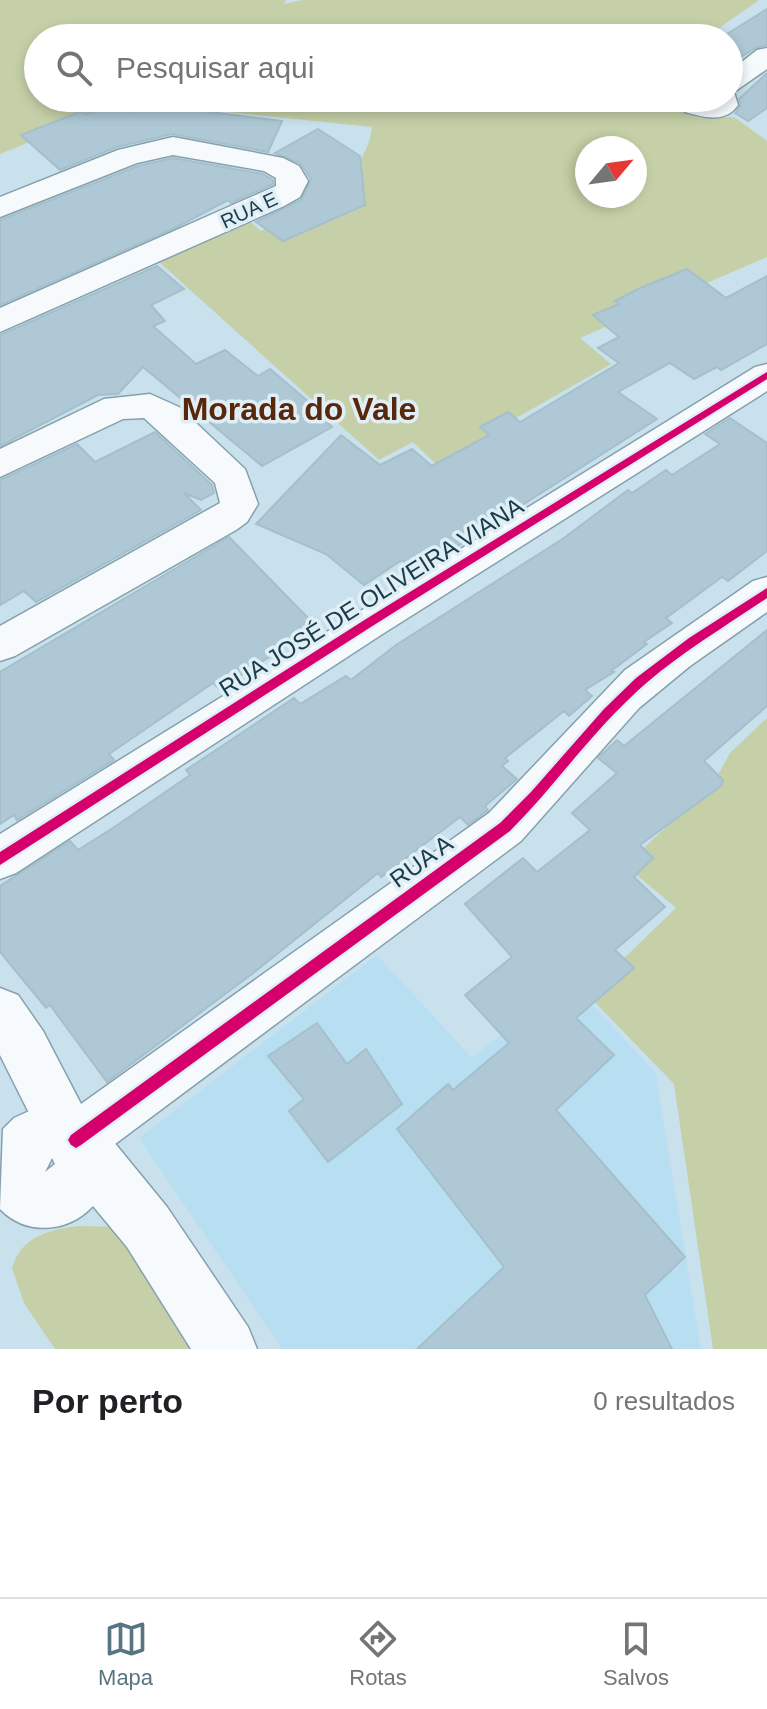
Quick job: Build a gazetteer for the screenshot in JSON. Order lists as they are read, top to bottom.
{
  "streets": {
    "street": ["RUA E", "RUA JOSÉ DE OLIVEIRA VIANA", "RUA A"]
  },
  "districts": ["Morada do Vale"],
  "north": "top right",
  "page": {
    "search": "Pesquisar aqui",
    "heading": ["Por perto", "0 resultados"],
    "nav": ["Mapa", "Rotas", "Salvos"]
  }
}
